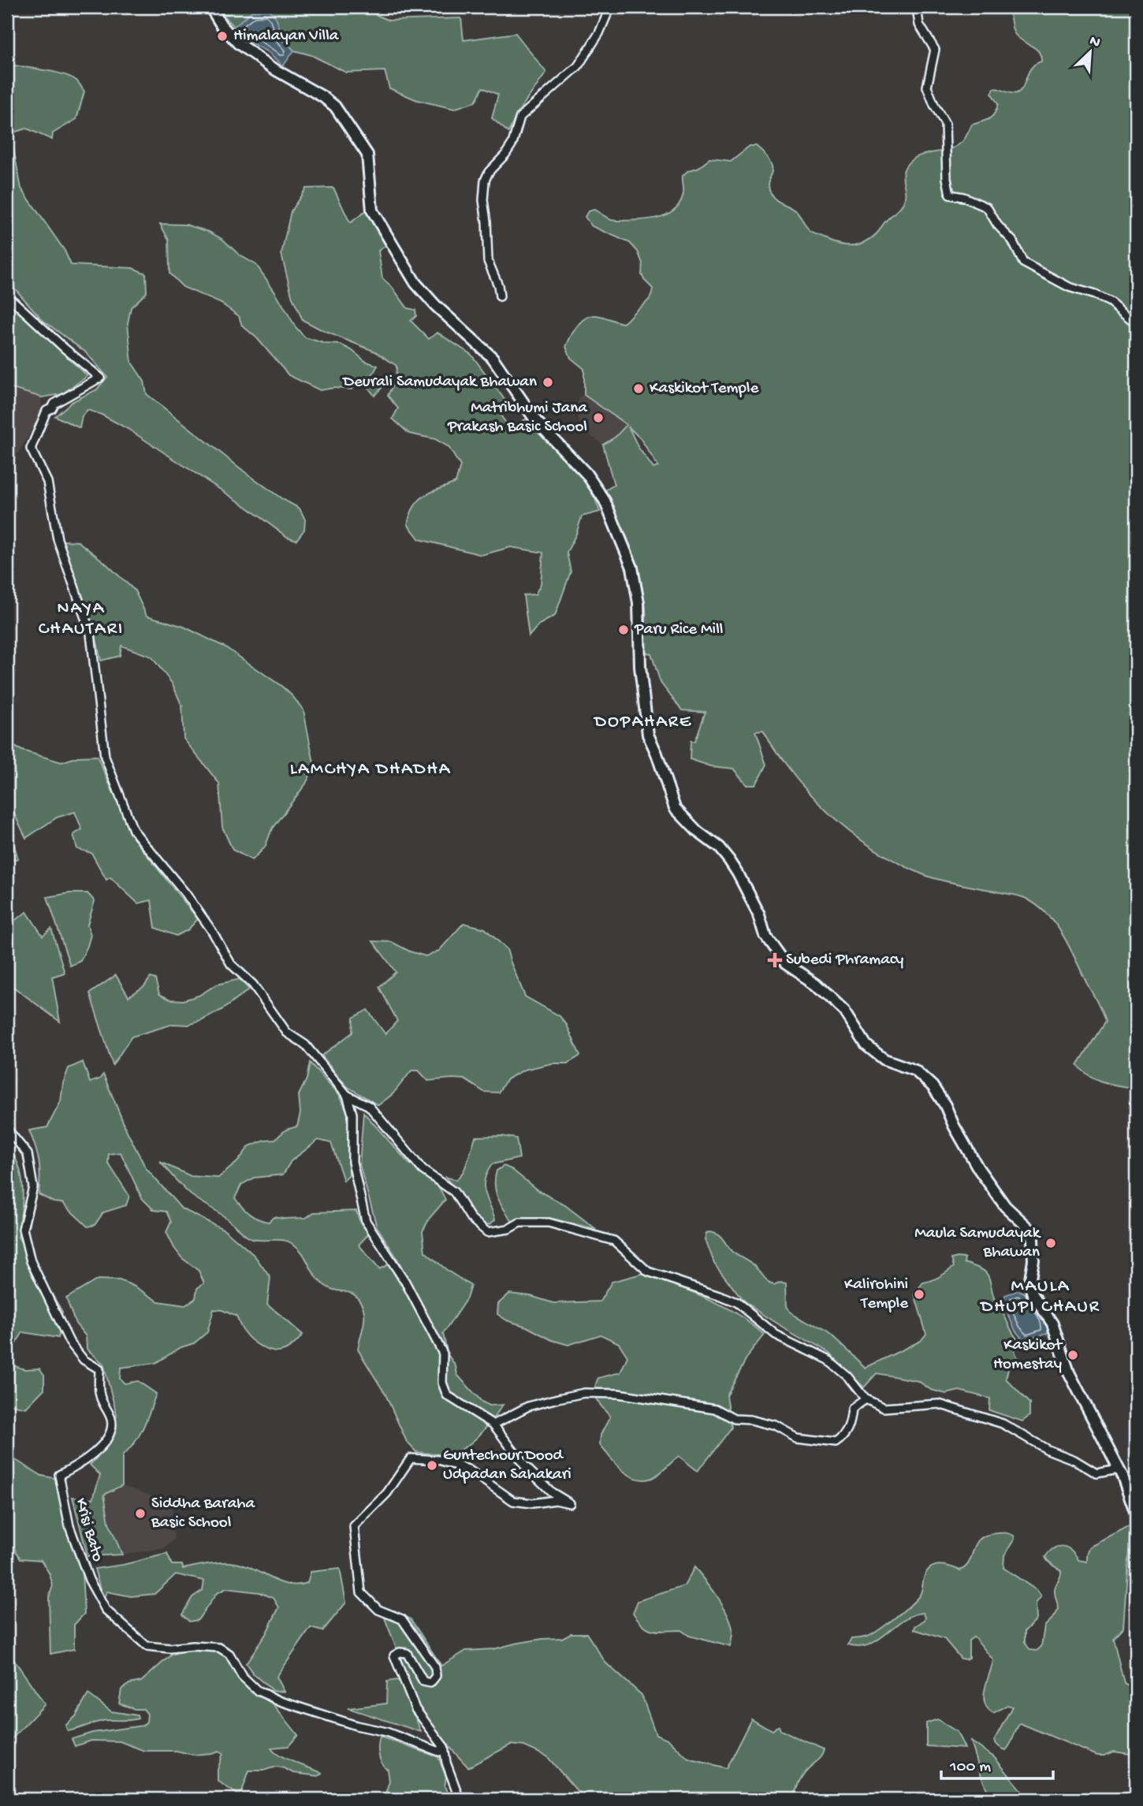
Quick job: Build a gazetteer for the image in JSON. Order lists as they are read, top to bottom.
{
  "streets": {
    "street": ["Krisi Bato"]
  },
  "districts": [
    "NAYA CHAUTARI",
    "DOPAHARE",
    "LAMCHYA DHADHA",
    "MAULA DHUPI CHAUR"
  ],
  "places": {
    "other": [
      "Himalayan Villa",
      "Deurali Samudayak Bhawan",
      "Kaskikot Temple",
      "Matribhumi Jana Prakash Basic School",
      "Paru Rice Mill",
      "Maula Samudayak Bhawan",
      "Kalirohini Temple",
      "Kaskikot Homestay",
      "Guntechour Dood Udpadan Sahakari",
      "Siddha Baraha Basic School"
    ],
    "health": ["Subedi Phramacy"]
  },
  "scale_bar": "100 m",
  "north": "top right"
}
